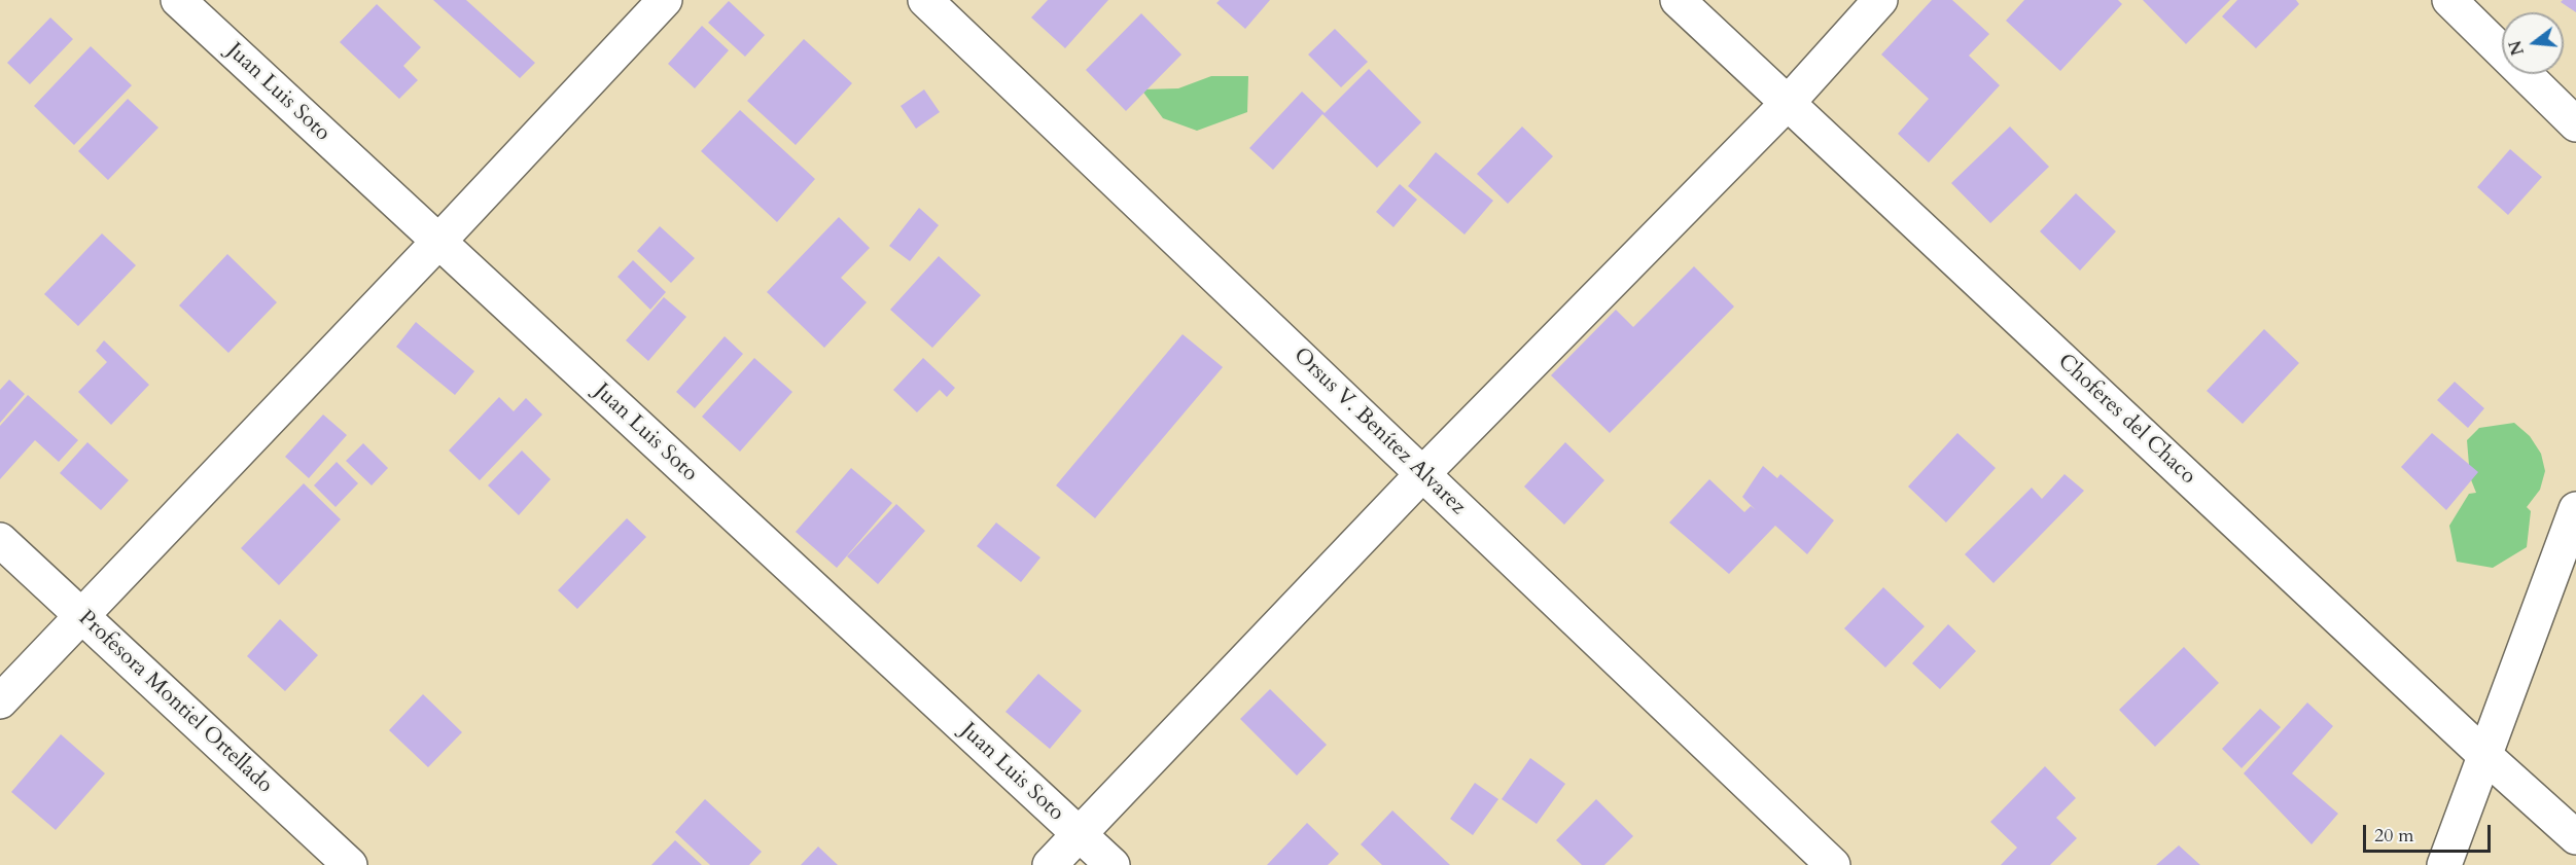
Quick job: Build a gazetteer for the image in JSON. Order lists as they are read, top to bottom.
{
  "streets": {
    "street": [
      "Juan Luis Soto",
      "Choferes del Chaco",
      "Orsus V. Benítez Alvarez",
      "Profesora Montiel Ortellado"
    ]
  },
  "scale_bar": "20 m",
  "north": "left"
}
